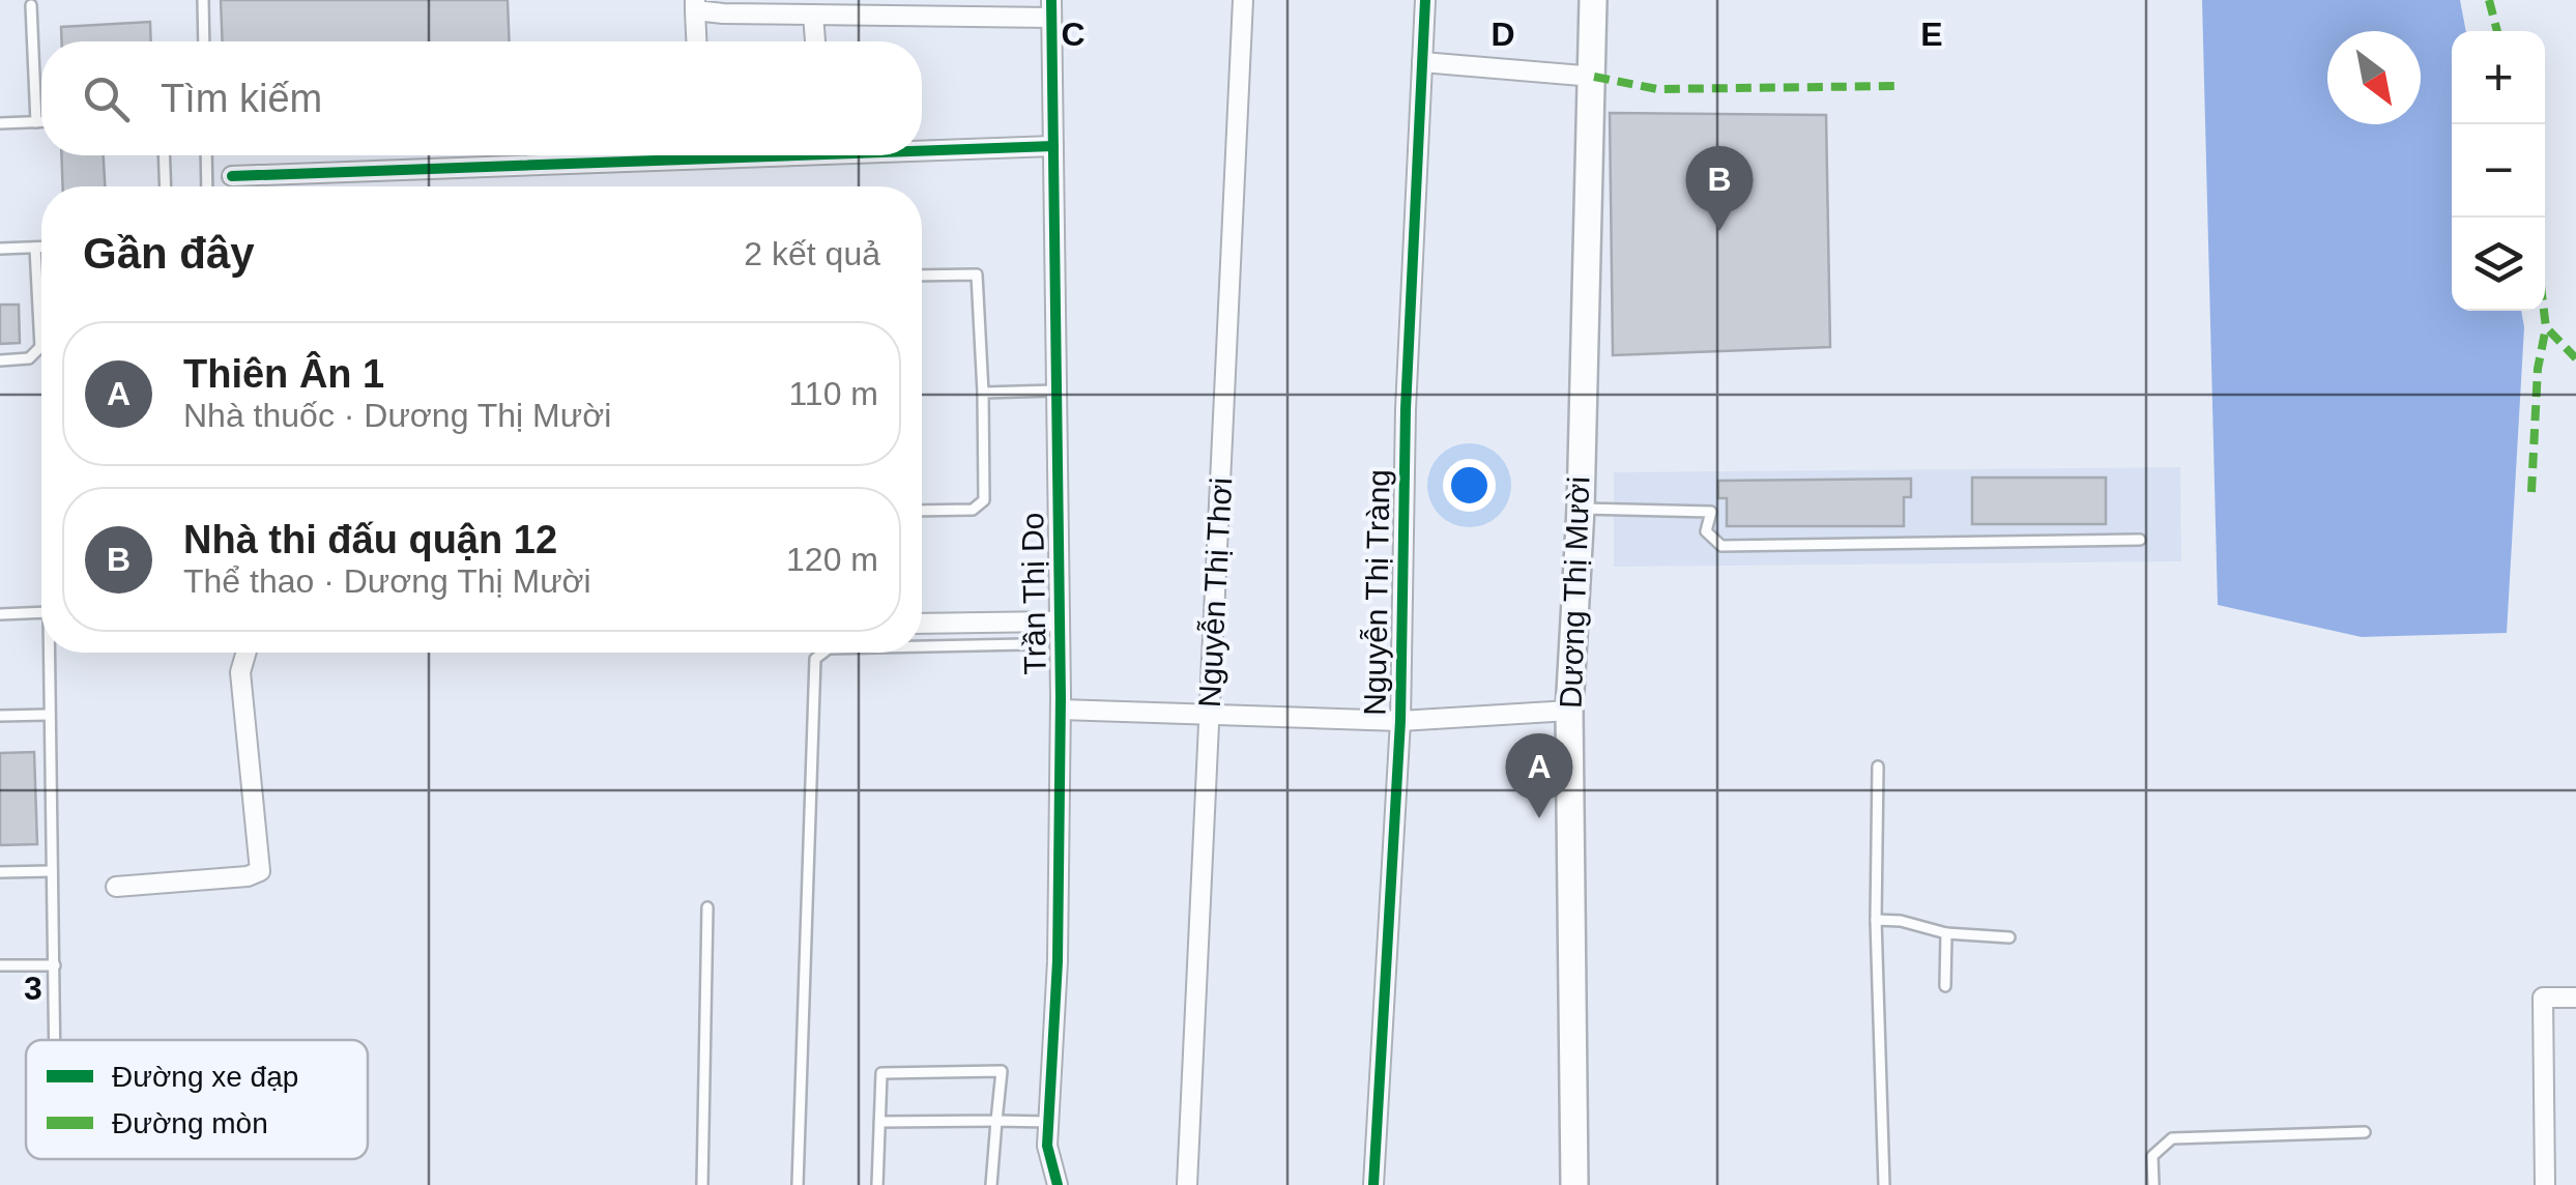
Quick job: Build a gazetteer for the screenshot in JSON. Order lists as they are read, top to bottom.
{
  "streets": {
    "street": [
      "Nguyễn Thị Thơi",
      "Nguyễn Thị Tràng",
      "Dương Thị Mười",
      "Trần Thị Do"
    ]
  },
  "legend": ["Đường xe đạp", "Đường mòn"],
  "north": "bottom right",
  "page": {
    "map_buttons": ["+", "−"],
    "search": "Tìm kiếm",
    "pins": ["B", "A"],
    "heading": ["Gần đây", "2 kết quả"],
    "list": [
      {
        "mark": "A",
        "name": "Thiên Ân 1",
        "note": "Nhà thuốc · Dương Thị Mười",
        "value": "110 m"
      },
      {
        "mark": "B",
        "name": "Nhà thi đấu quận 12",
        "note": "Thể thao · Dương Thị Mười",
        "value": "120 m"
      }
    ]
  },
  "grid": {
    "columns": ["C", "D", "E"],
    "rows": ["3"]
  }
}
